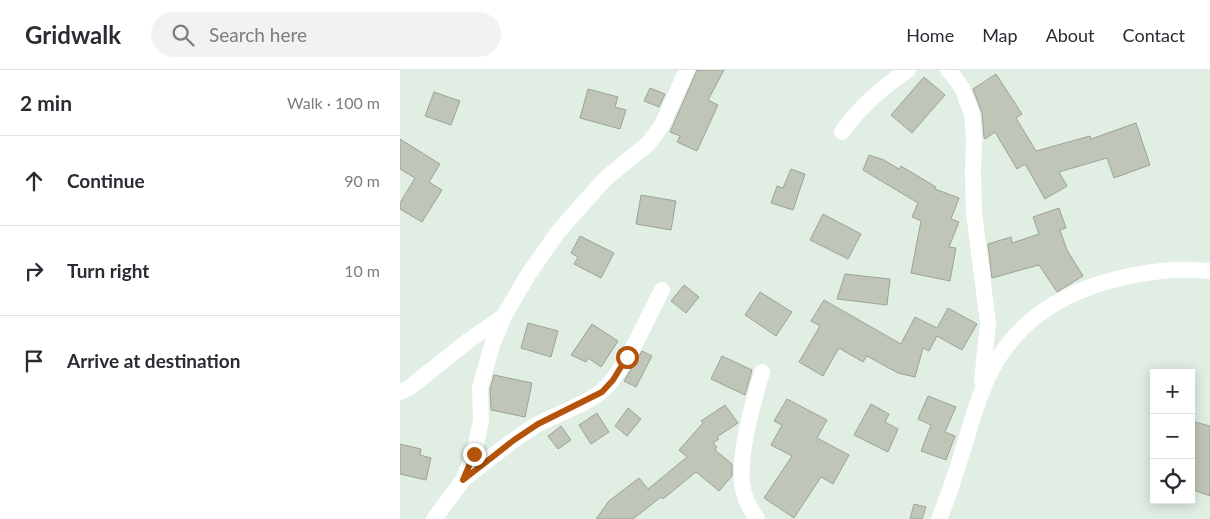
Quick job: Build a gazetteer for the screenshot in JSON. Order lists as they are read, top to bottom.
{
  "page": {
    "header": "Gridwalk",
    "search": "Search here",
    "nav": [
      "Home",
      "Map",
      "About",
      "Contact"
    ],
    "heading": ["2 min", "Walk · 100 m"],
    "list": [
      ["Continue", "90 m"],
      ["Turn right", "10 m"],
      "Arrive at destination"
    ],
    "map_buttons": ["+", "−"]
  }
}
